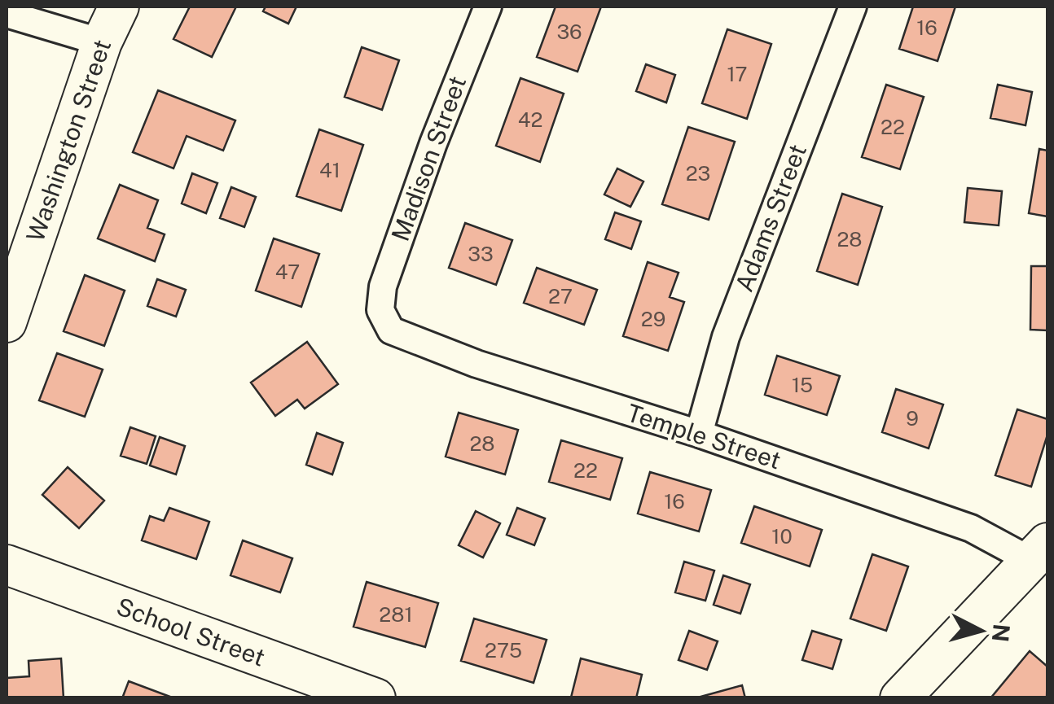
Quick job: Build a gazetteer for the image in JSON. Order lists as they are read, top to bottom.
{
  "streets": {
    "street": [
      "Washington Street",
      "Madison Street",
      "Adams Street",
      "Temple Street",
      "School Street"
    ]
  },
  "crossings": [
    ["Madison Street", "Temple Street"],
    ["Adams Street", "Temple Street"]
  ],
  "house_numbers": [
    "16",
    "36",
    "17",
    "42",
    "22",
    "41",
    "23",
    "28",
    "33",
    "47",
    "27",
    "29",
    "15",
    "9",
    "28",
    "22",
    "16",
    "10",
    "281",
    "275"
  ],
  "north": "right"
}
